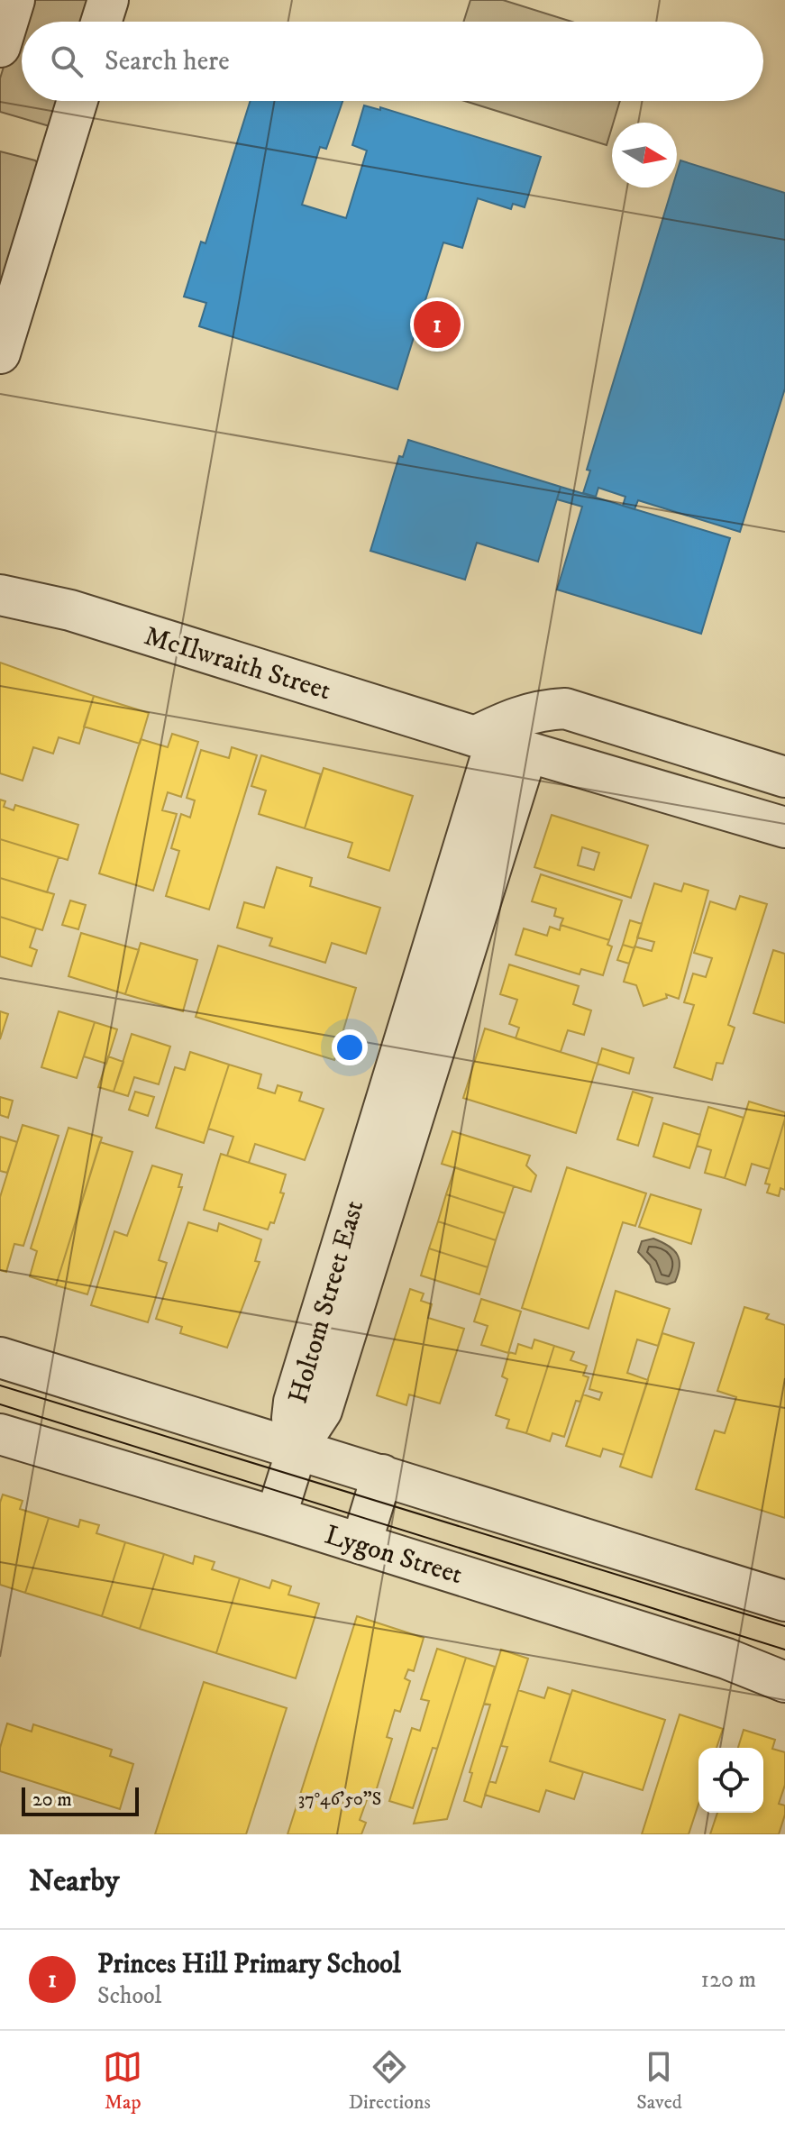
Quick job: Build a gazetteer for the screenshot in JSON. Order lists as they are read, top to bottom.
{
  "streets": {
    "street": ["McIlwraith Street", "Holtom Street East", "Lygon Street"]
  },
  "crossings": [
    ["McIlwraith Street", "Holtom Street East"]
  ],
  "scale_bar": "20 m",
  "north": "right",
  "page": {
    "search": "Search here",
    "pins": "1",
    "scale": "20 m",
    "heading": "Nearby",
    "list": [
      {
        "mark": "1",
        "name": "Princes Hill Primary School",
        "note": "School",
        "value": "120 m"
      }
    ],
    "nav": ["Map", "Directions", "Saved"]
  },
  "coordinates": ["37°46'50\"S"]
}
